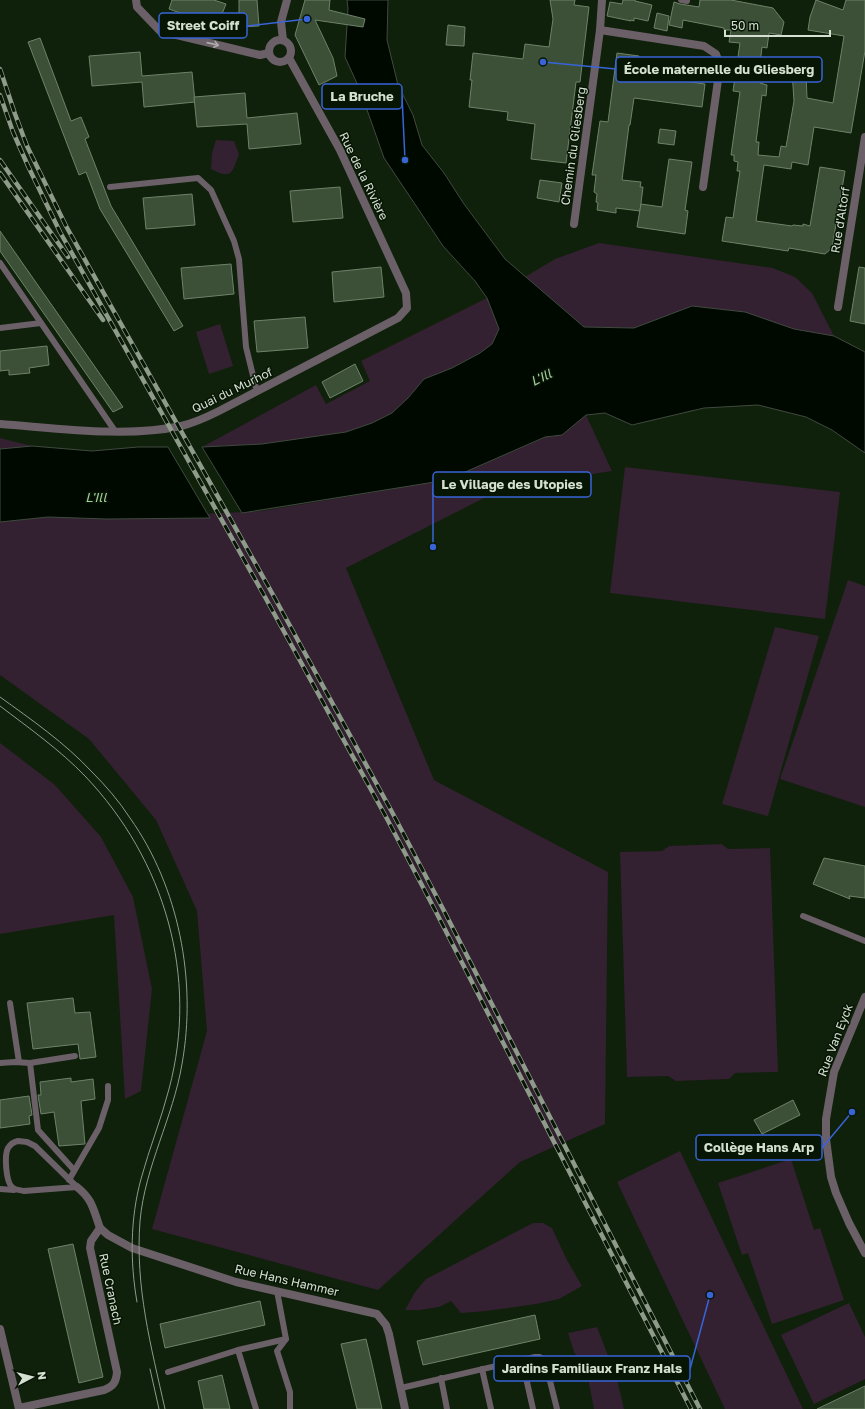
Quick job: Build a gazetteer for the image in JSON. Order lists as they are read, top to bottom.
{
  "streets": {
    "street": [
      "Chemin du Gliesberg",
      "Rue de la Rivière",
      "Rue d'Altorf",
      "Quai du Murhof",
      "Rue Van Eyck",
      "Rue Hans Hammer",
      "Rue Cranach"
    ]
  },
  "crossings": [
    ["Rue de la Rivière", "Quai du Murhof"],
    ["Rue Hans Hammer", "Rue Cranach"]
  ],
  "water": ["L'Ill"],
  "places": [
    "Street Coiff",
    "École maternelle du Gliesberg",
    "La Bruche",
    "Le Village des Utopies",
    "Collège Hans Arp",
    "Jardins Familiaux Franz Hals"
  ],
  "scale_bar": "50 m",
  "north": "right"
}
